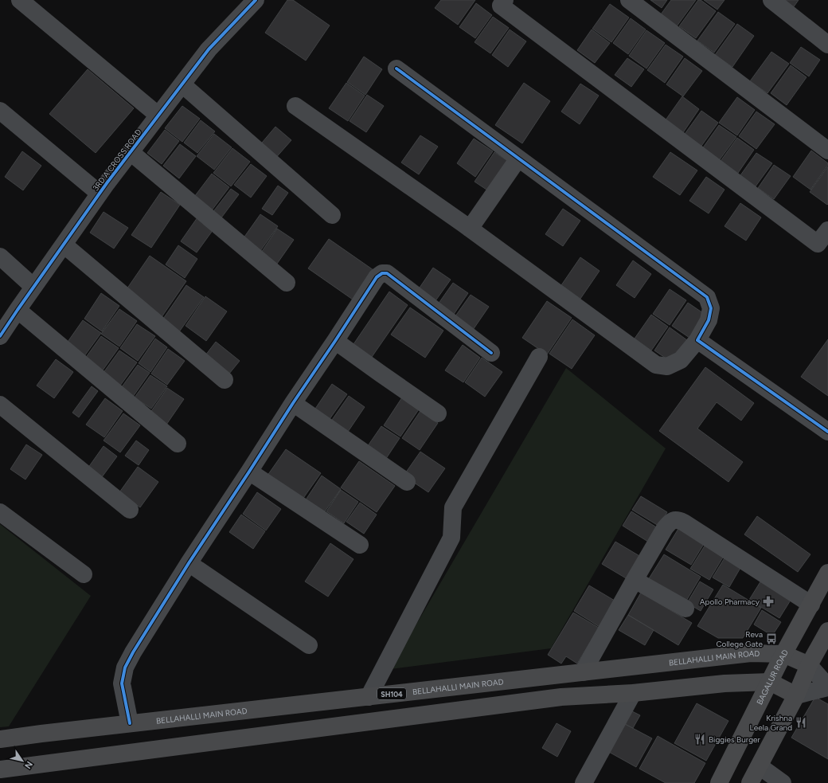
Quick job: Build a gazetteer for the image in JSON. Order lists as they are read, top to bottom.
{
  "streets": {
    "main road": ["BELLAHALLI MAIN ROAD", "BAGALUR ROAD", "SH104"],
    "street": ["3RD A CROSS ROAD"]
  },
  "crossings": [
    ["BELLAHALLI MAIN ROAD", "BAGALUR ROAD"],
    ["BELLAHALLI MAIN ROAD", "SH104"],
    ["BAGALUR ROAD", "SH104"]
  ],
  "places": {
    "pharmacy": ["Apollo Pharmacy"],
    "bus stop": ["Reva College Gate"],
    "restaurant": ["Krishna Leela Grand", "Biggies Burger"]
  },
  "north": "bottom right"
}
